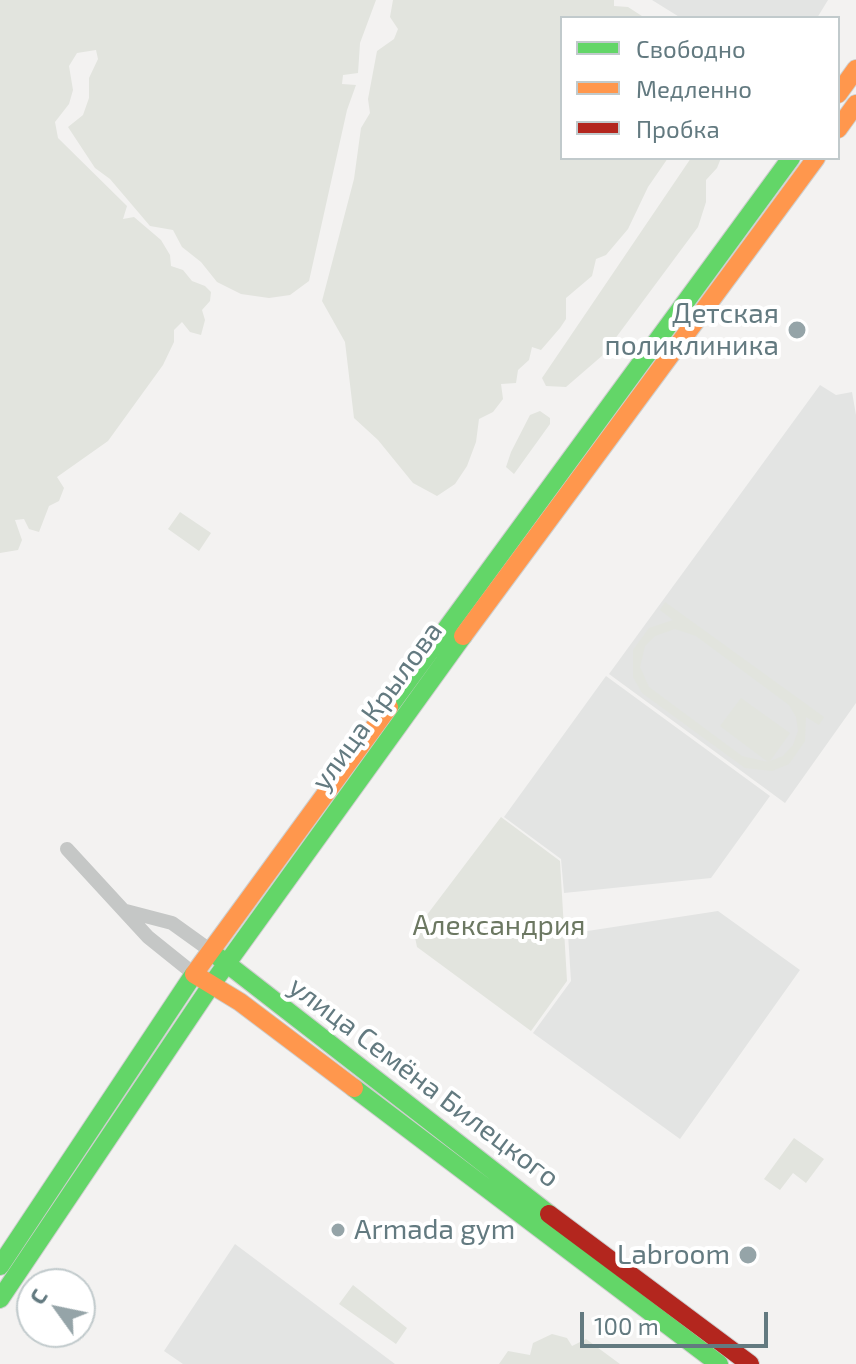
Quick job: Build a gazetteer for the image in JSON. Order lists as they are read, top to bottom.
{
  "streets": {
    "main road": ["улица Крылова", "улица Семёна Билецкого"]
  },
  "crossings": [
    ["улица Крылова", "улица Семёна Билецкого"]
  ],
  "parks": ["Александрия"],
  "places": ["Детская поликлиника", "Armada gym", "Labroom"],
  "legend": ["Свободно", "Медленно", "Пробка"],
  "scale_bar": "100 m",
  "north": "top left"
}
